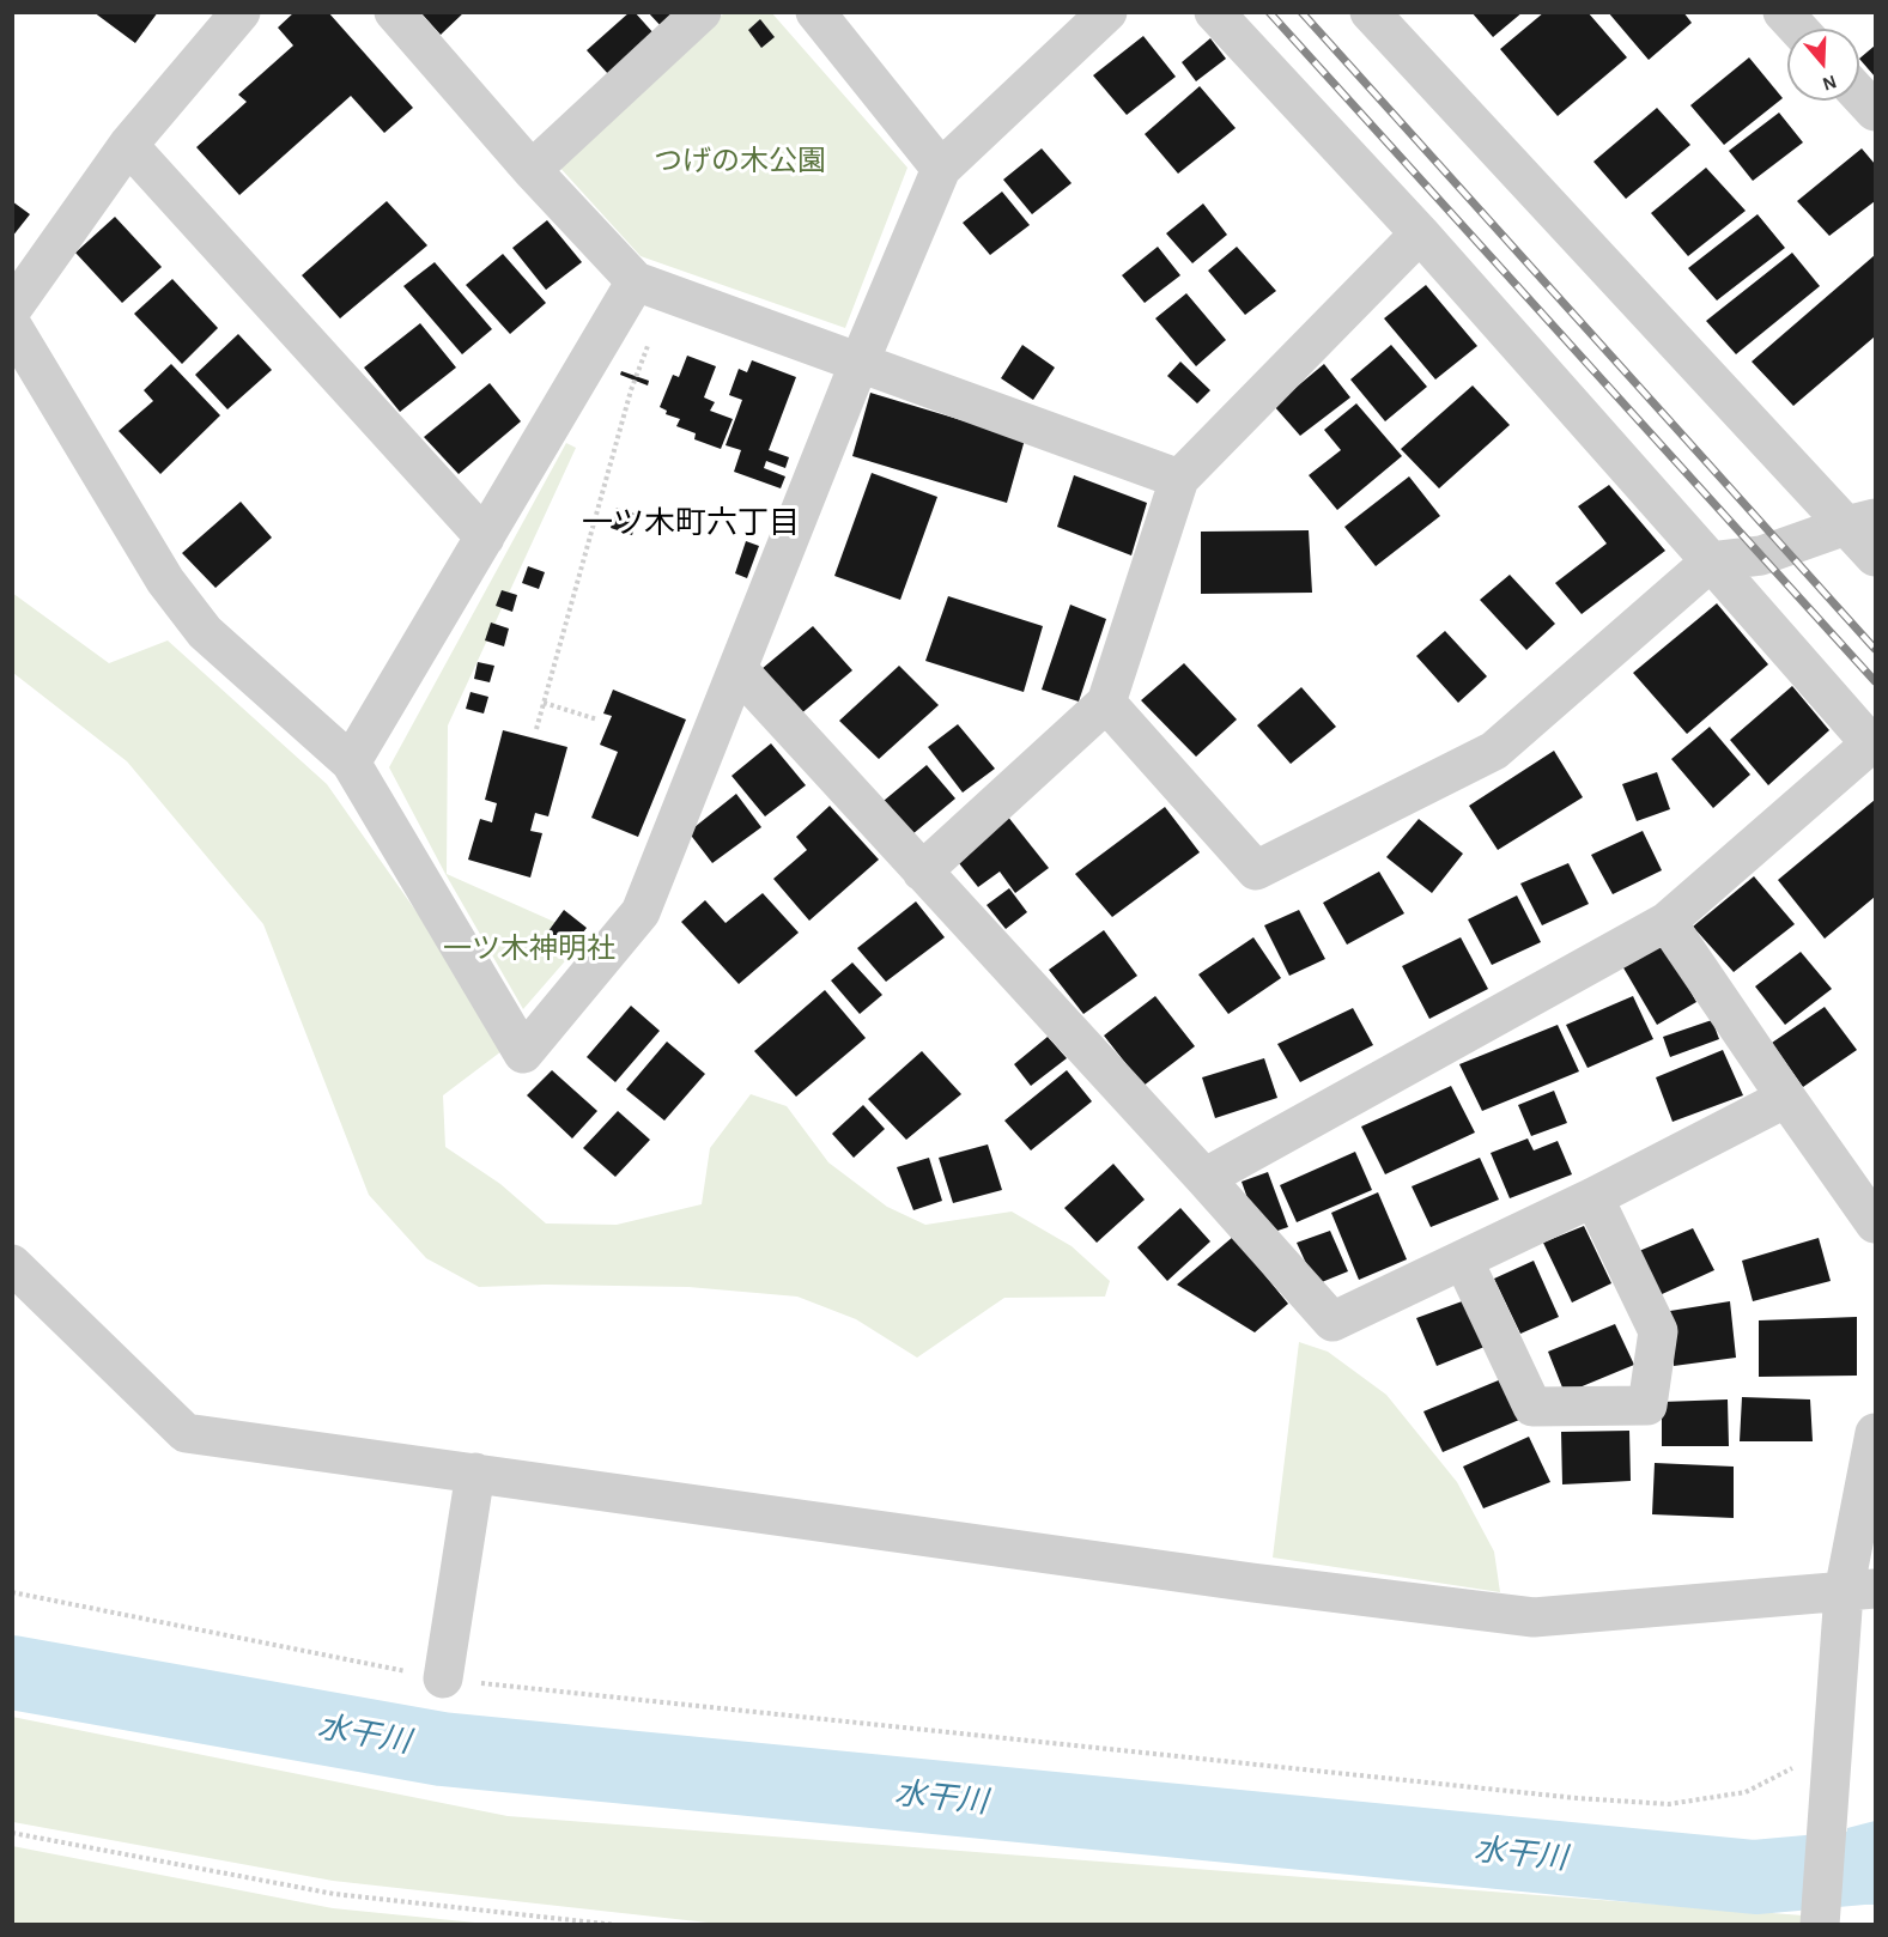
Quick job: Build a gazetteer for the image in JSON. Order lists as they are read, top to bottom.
{
  "districts": ["一ツ木町六丁目"],
  "water": ["水干川"],
  "parks": ["つげの木公園", "一ツ木神明社"],
  "north": "bottom"
}
